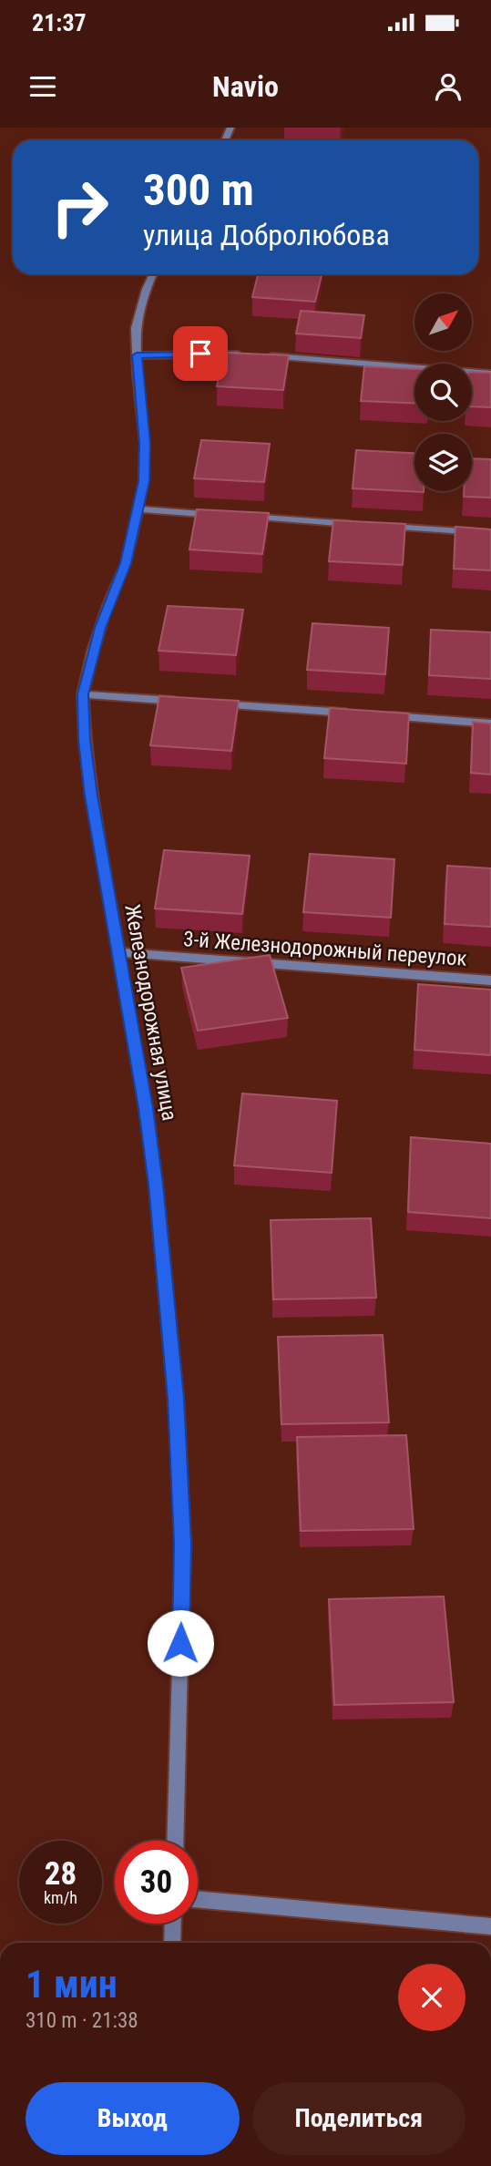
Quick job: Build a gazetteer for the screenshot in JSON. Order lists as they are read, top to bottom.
{
  "streets": {
    "street": ["3-й Железнодорожный переулок", "Железнодорожная улица"]
  },
  "crossings": [
    ["3-й Железнодорожный переулок", "Железнодорожная улица"]
  ],
  "north": "top right",
  "page": {
    "status": "21:37",
    "header": "Navio",
    "turn": ["300 m", "улица Добролюбова"],
    "speed": "28 km/h",
    "limit": "30",
    "heading": ["1 мин", "310 m · 21:38"],
    "buttons": ["Выход", "Поделиться"]
  }
}
